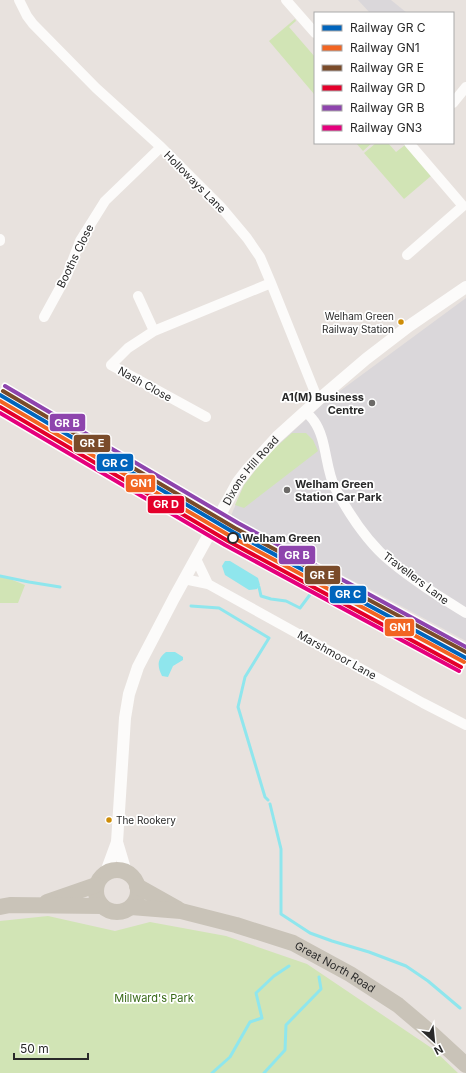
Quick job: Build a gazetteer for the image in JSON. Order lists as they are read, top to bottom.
{
  "streets": {
    "main road": ["Great North Road"],
    "street": [
      "Holloways Lane",
      "Booths Close",
      "Nash Close",
      "Dixons Hill Road",
      "Travellers Lane",
      "Marshmoor Lane"
    ]
  },
  "crossings": [
    ["Holloways Lane", "Booths Close"],
    ["Holloways Lane", "Nash Close"],
    ["Holloways Lane", "Dixons Hill Road"],
    ["Dixons Hill Road", "Travellers Lane"],
    ["Dixons Hill Road", "Marshmoor Lane"],
    ["Dixons Hill Road", "Great North Road"]
  ],
  "parks": ["Millward's Park"],
  "places": [
    "Welham Green Railway Station",
    "A1(M) Business Centre",
    "Welham Green Station Car Park",
    "Welham Green",
    "The Rookery"
  ],
  "lines": ["rail line GN1", "rail line GN3"],
  "legend": [
    "Railway GR C",
    "Railway GN1",
    "Railway GR E",
    "Railway GR D",
    "Railway GR B",
    "Railway GN3"
  ],
  "scale_bar": "50 m",
  "north": "bottom right"
}
